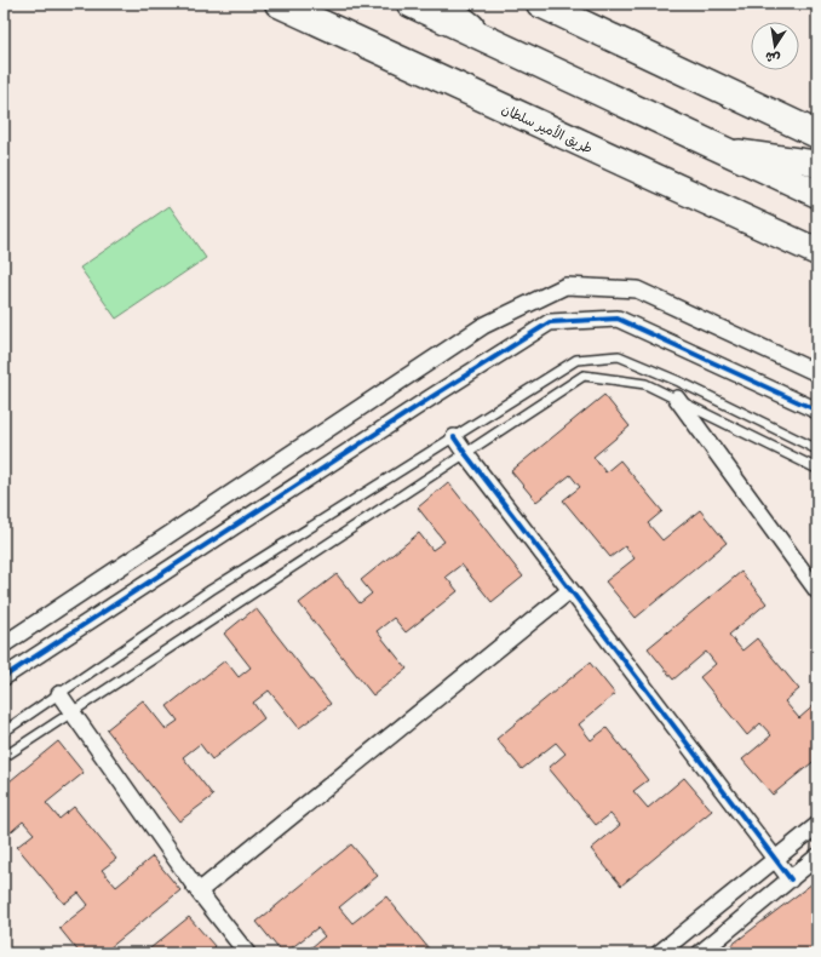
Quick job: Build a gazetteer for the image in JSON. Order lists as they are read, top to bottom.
{
  "streets": {
    "highway": ["طريق الأمير سلطان"]
  },
  "north": "bottom"
}
